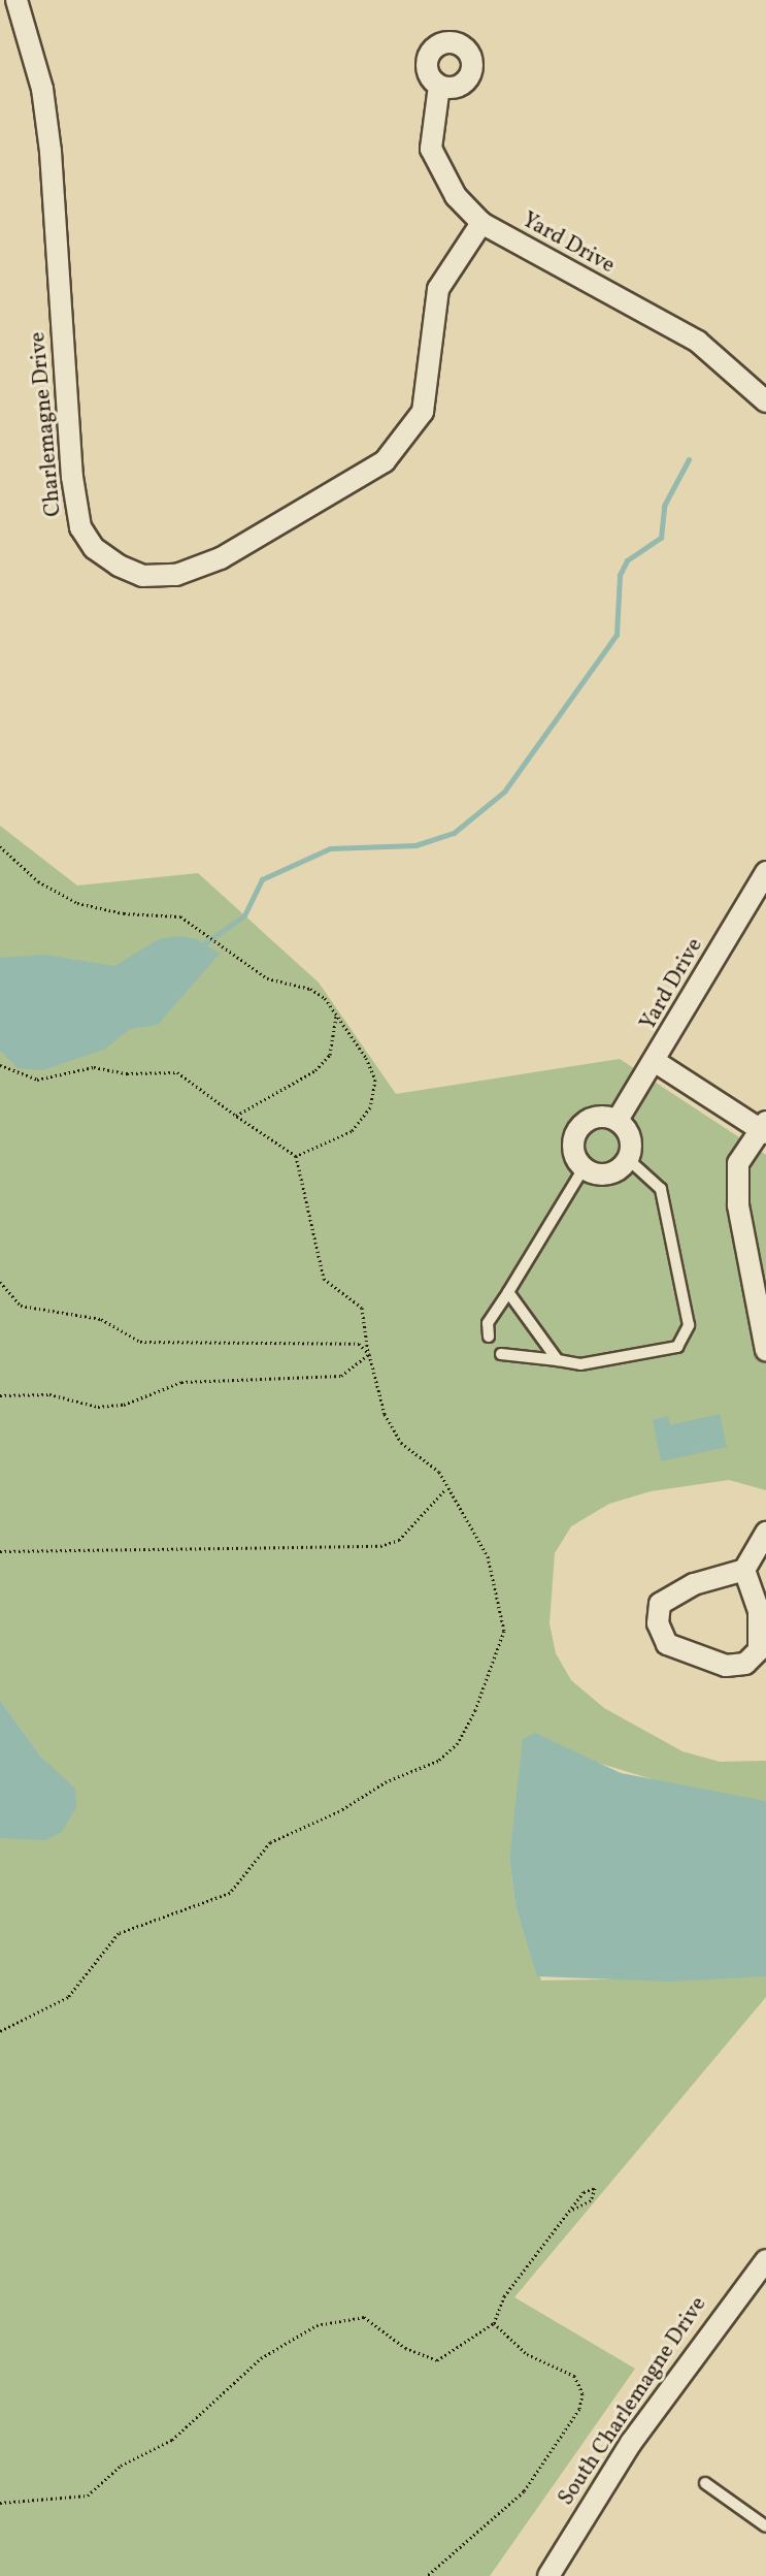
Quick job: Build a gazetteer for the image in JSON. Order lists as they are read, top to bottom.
{
  "streets": {
    "street": ["Yard Drive", "Charlemagne Drive", "South Charlemagne Drive"]
  },
  "crossings": [
    ["Yard Drive", "Charlemagne Drive"]
  ]
}
